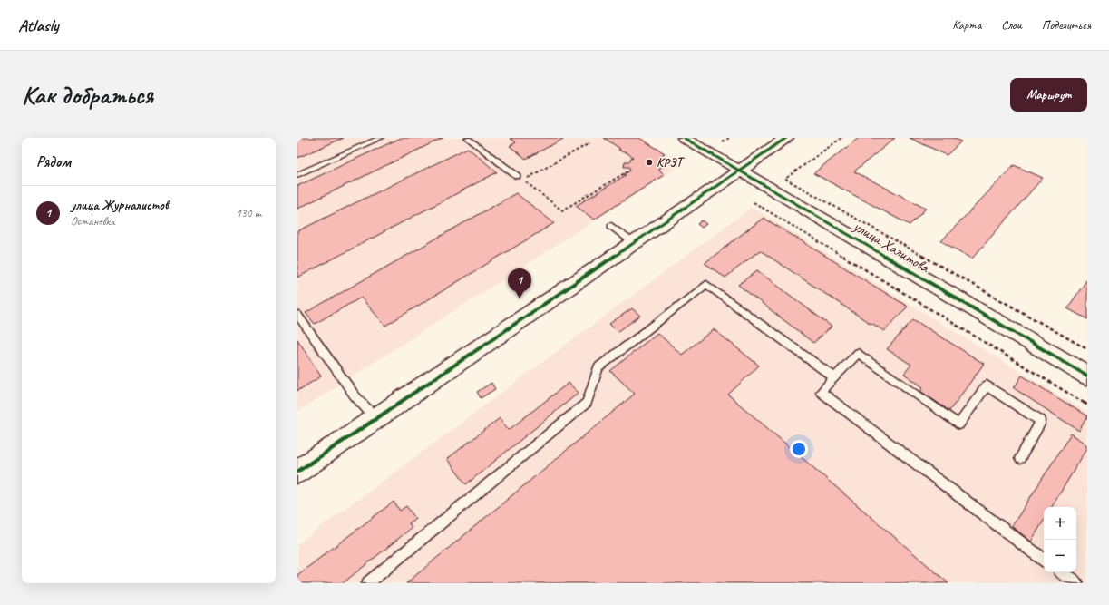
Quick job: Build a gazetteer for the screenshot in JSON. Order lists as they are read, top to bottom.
{
  "streets": {
    "street": ["улица Халитова"]
  },
  "places": ["КРЭТ"],
  "page": {
    "header": "Atlasly",
    "nav": ["Карта", "Слои", "Поделиться"],
    "buttons": "Маршрут",
    "title": "Как добраться",
    "heading": "Рядом",
    "list": [
      {
        "mark": "1",
        "name": "улица Журналистов",
        "note": "Остановка",
        "value": "130 m"
      }
    ],
    "pins": "1",
    "map_buttons": ["+", "−"]
  }
}
